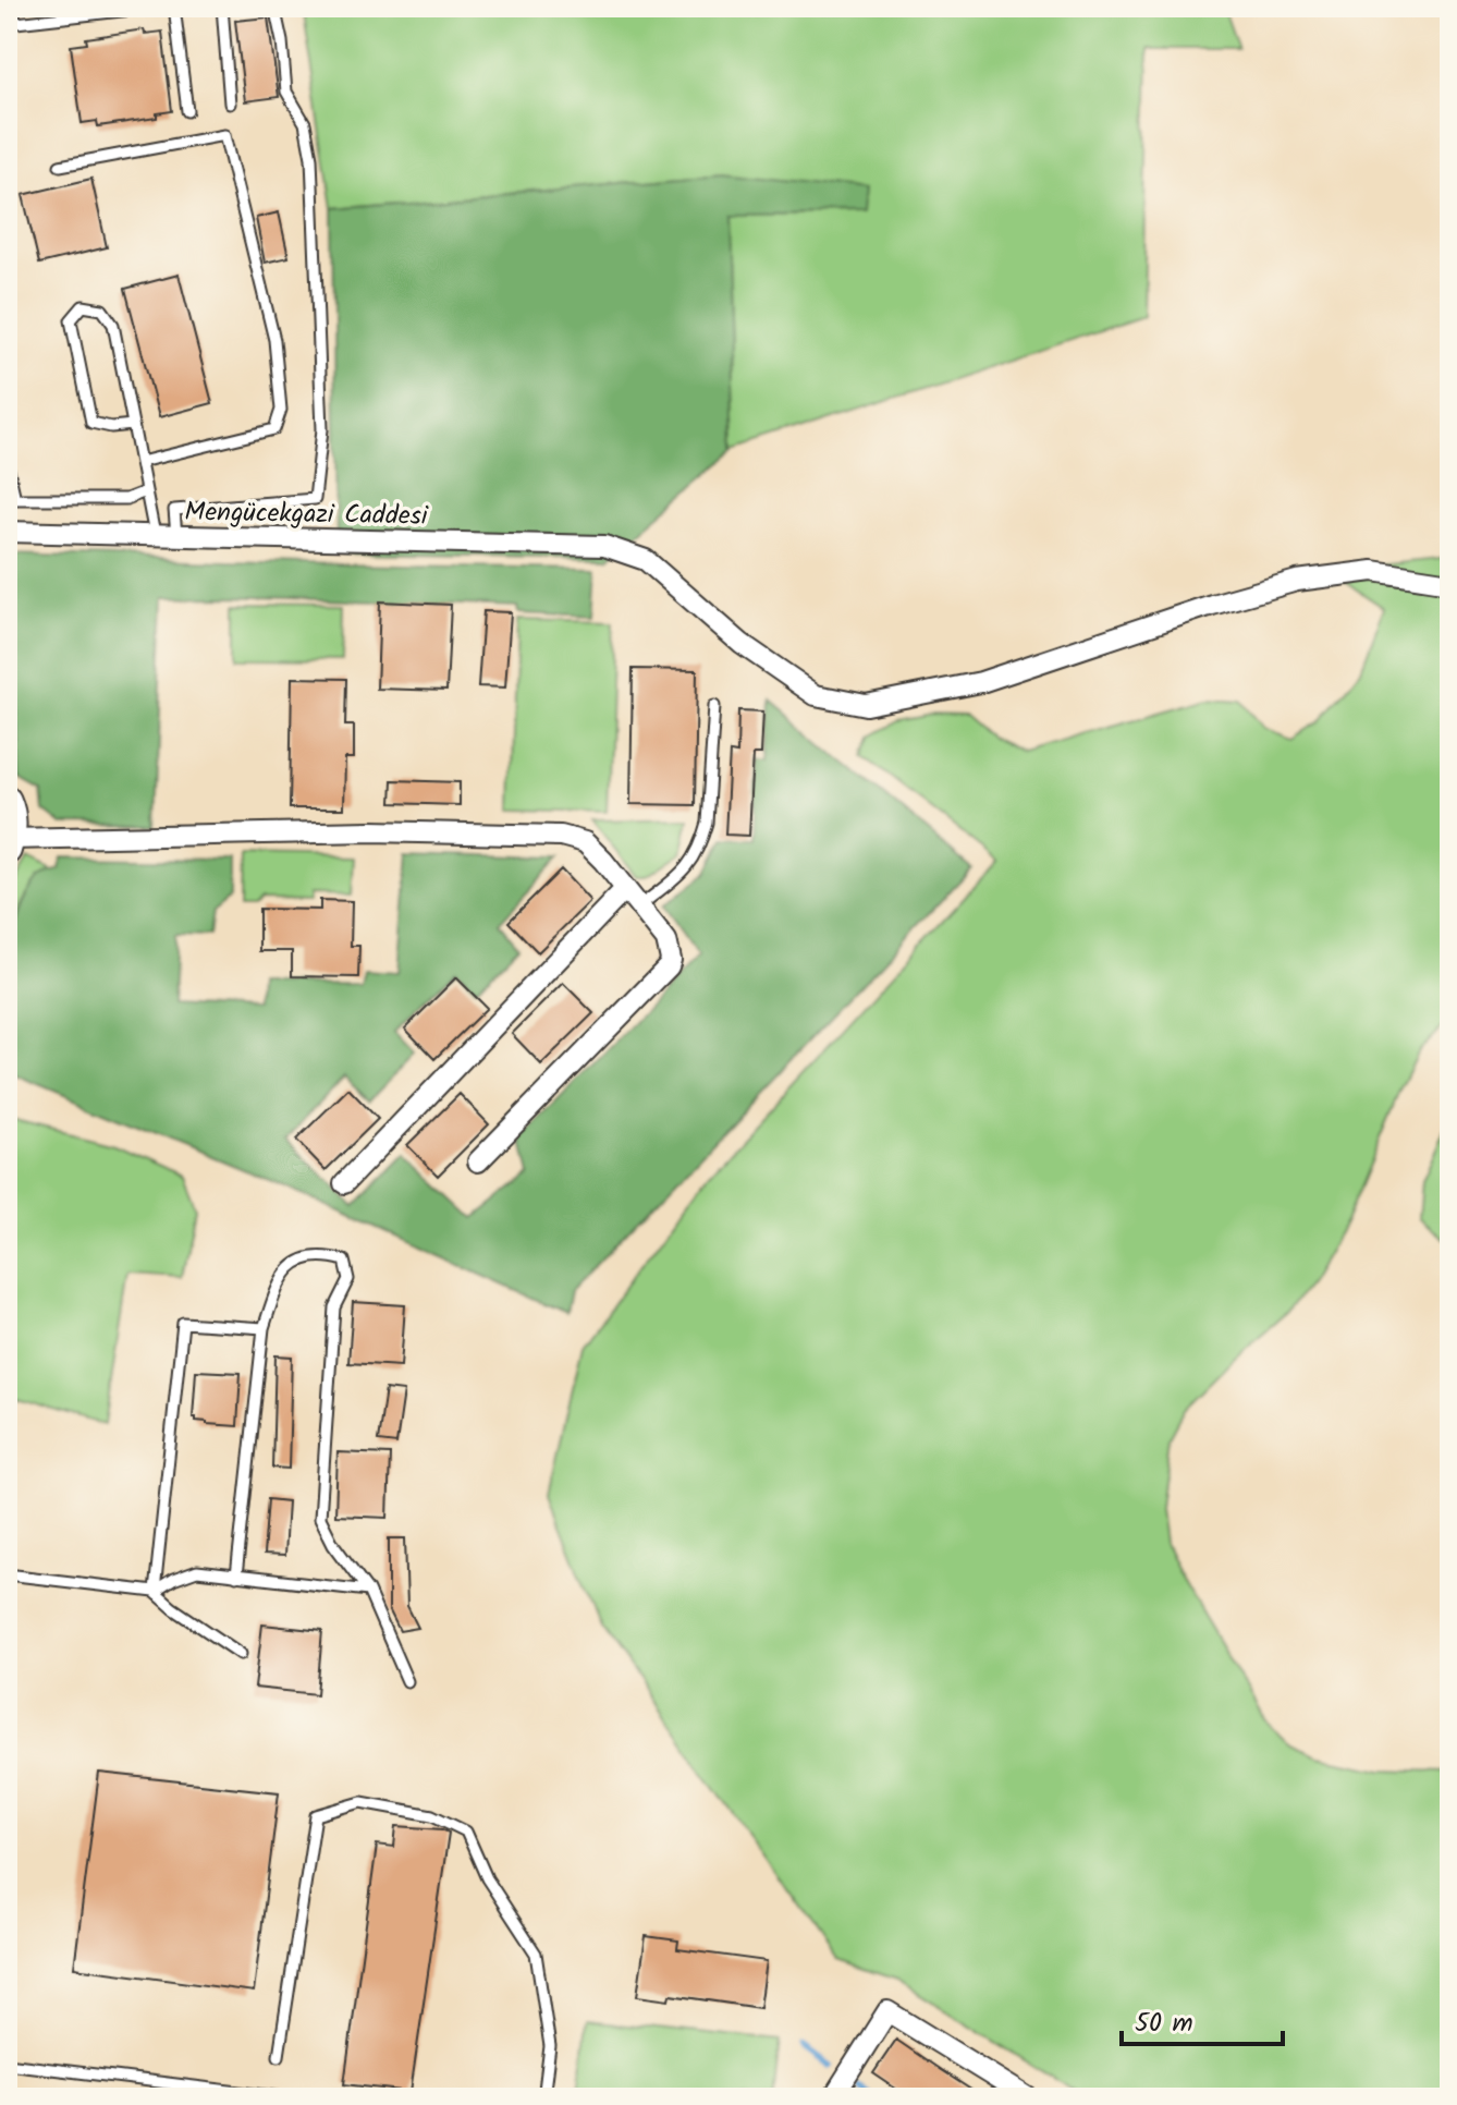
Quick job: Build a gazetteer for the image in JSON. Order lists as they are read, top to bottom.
{
  "streets": {
    "street": ["Mengücekgazi Caddesi"]
  },
  "scale_bar": "50 m"
}
